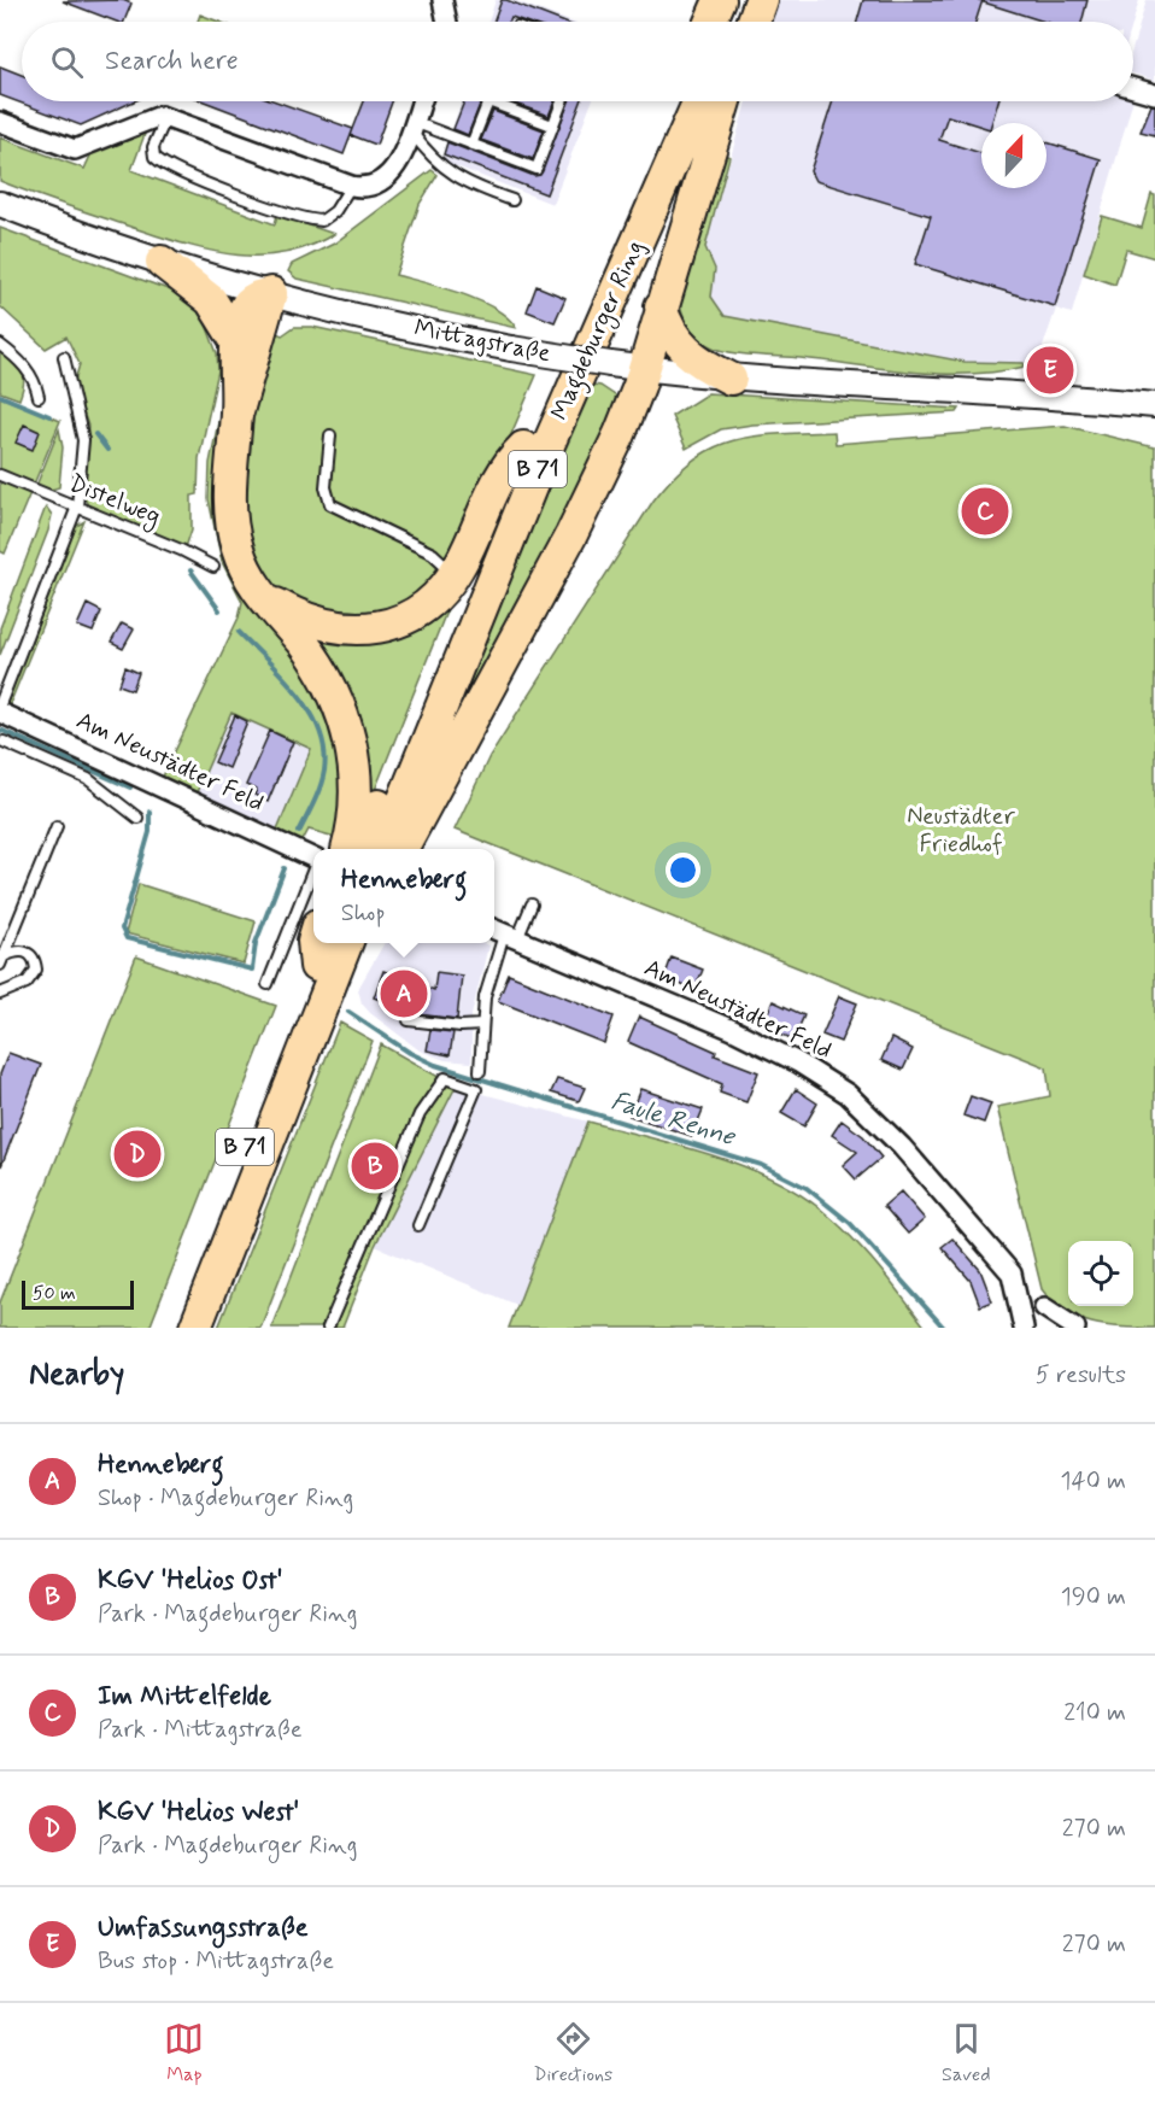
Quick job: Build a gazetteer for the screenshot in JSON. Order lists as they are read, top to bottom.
{
  "streets": {
    "highway": ["Magdeburger Ring", "B 71"],
    "street": ["Mittagstraße", "Am Neustädter Feld"],
    "lane": ["Distelweg"]
  },
  "water": ["Faule Renne"],
  "parks": ["Neustädter Friedhof"],
  "scale_bar": "50 m",
  "north": "top",
  "page": {
    "search": "Search here",
    "pins": [
      "E",
      "C",
      "A",
      "D",
      "B"
    ],
    "popup": ["Henneberg", "Shop"],
    "scale": "50 m",
    "heading": ["Nearby", "5 results"],
    "list": [
      {
        "mark": "A",
        "name": "Henneberg",
        "note": "Shop · Magdeburger Ring",
        "value": "140 m"
      },
      {
        "mark": "B",
        "name": "KGV 'Helios Ost'",
        "note": "Park · Magdeburger Ring",
        "value": "190 m"
      },
      {
        "mark": "C",
        "name": "Im Mittelfelde",
        "note": "Park · Mittagstraße",
        "value": "210 m"
      },
      {
        "mark": "D",
        "name": "KGV 'Helios West'",
        "note": "Park · Magdeburger Ring",
        "value": "270 m"
      },
      {
        "mark": "E",
        "name": "Umfassungsstraße",
        "note": "Bus stop · Mittagstraße",
        "value": "270 m"
      }
    ],
    "nav": ["Map", "Directions", "Saved"]
  }
}
